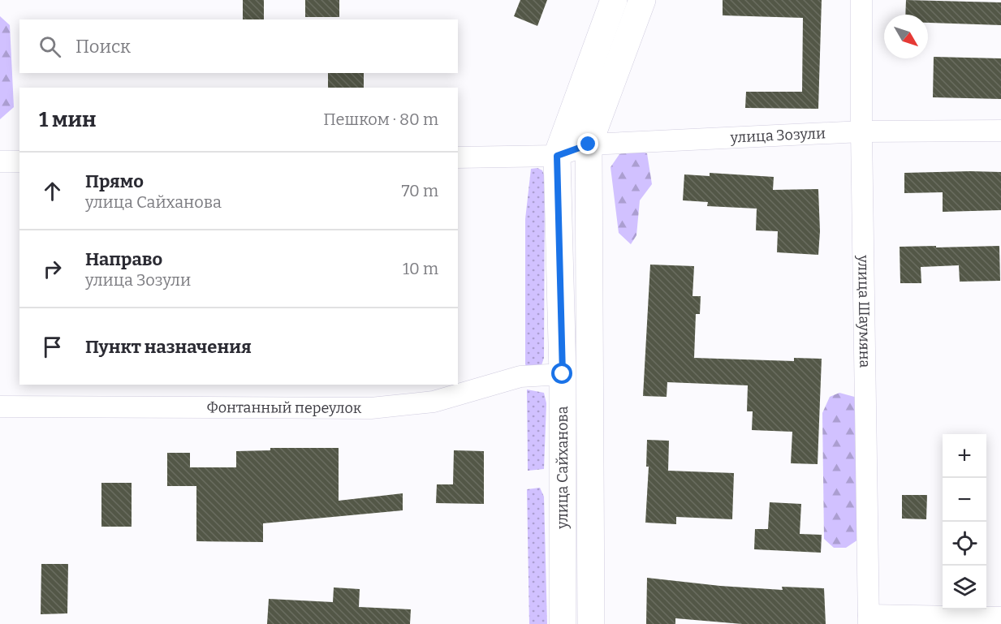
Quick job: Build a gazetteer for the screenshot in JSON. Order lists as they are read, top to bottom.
{
  "streets": {
    "main road": ["улица Сайханова"],
    "street": ["улица Зозули", "улица Шаумяна", "Фонтанный переулок"]
  },
  "crossings": [
    ["улица Зозули", "улица Шаумяна"],
    ["улица Зозули", "улица Сайханова"],
    ["Фонтанный переулок", "улица Сайханова"]
  ],
  "north": "bottom right",
  "page": {
    "search": "Поиск",
    "heading": ["1 мин", "Пешком · 80 m"],
    "list": [
      ["Прямо", "улица Сайханова", "70 m"],
      ["Направо", "улица Зозули", "10 m"],
      "Пункт назначения"
    ],
    "map_buttons": ["+", "−"]
  }
}
